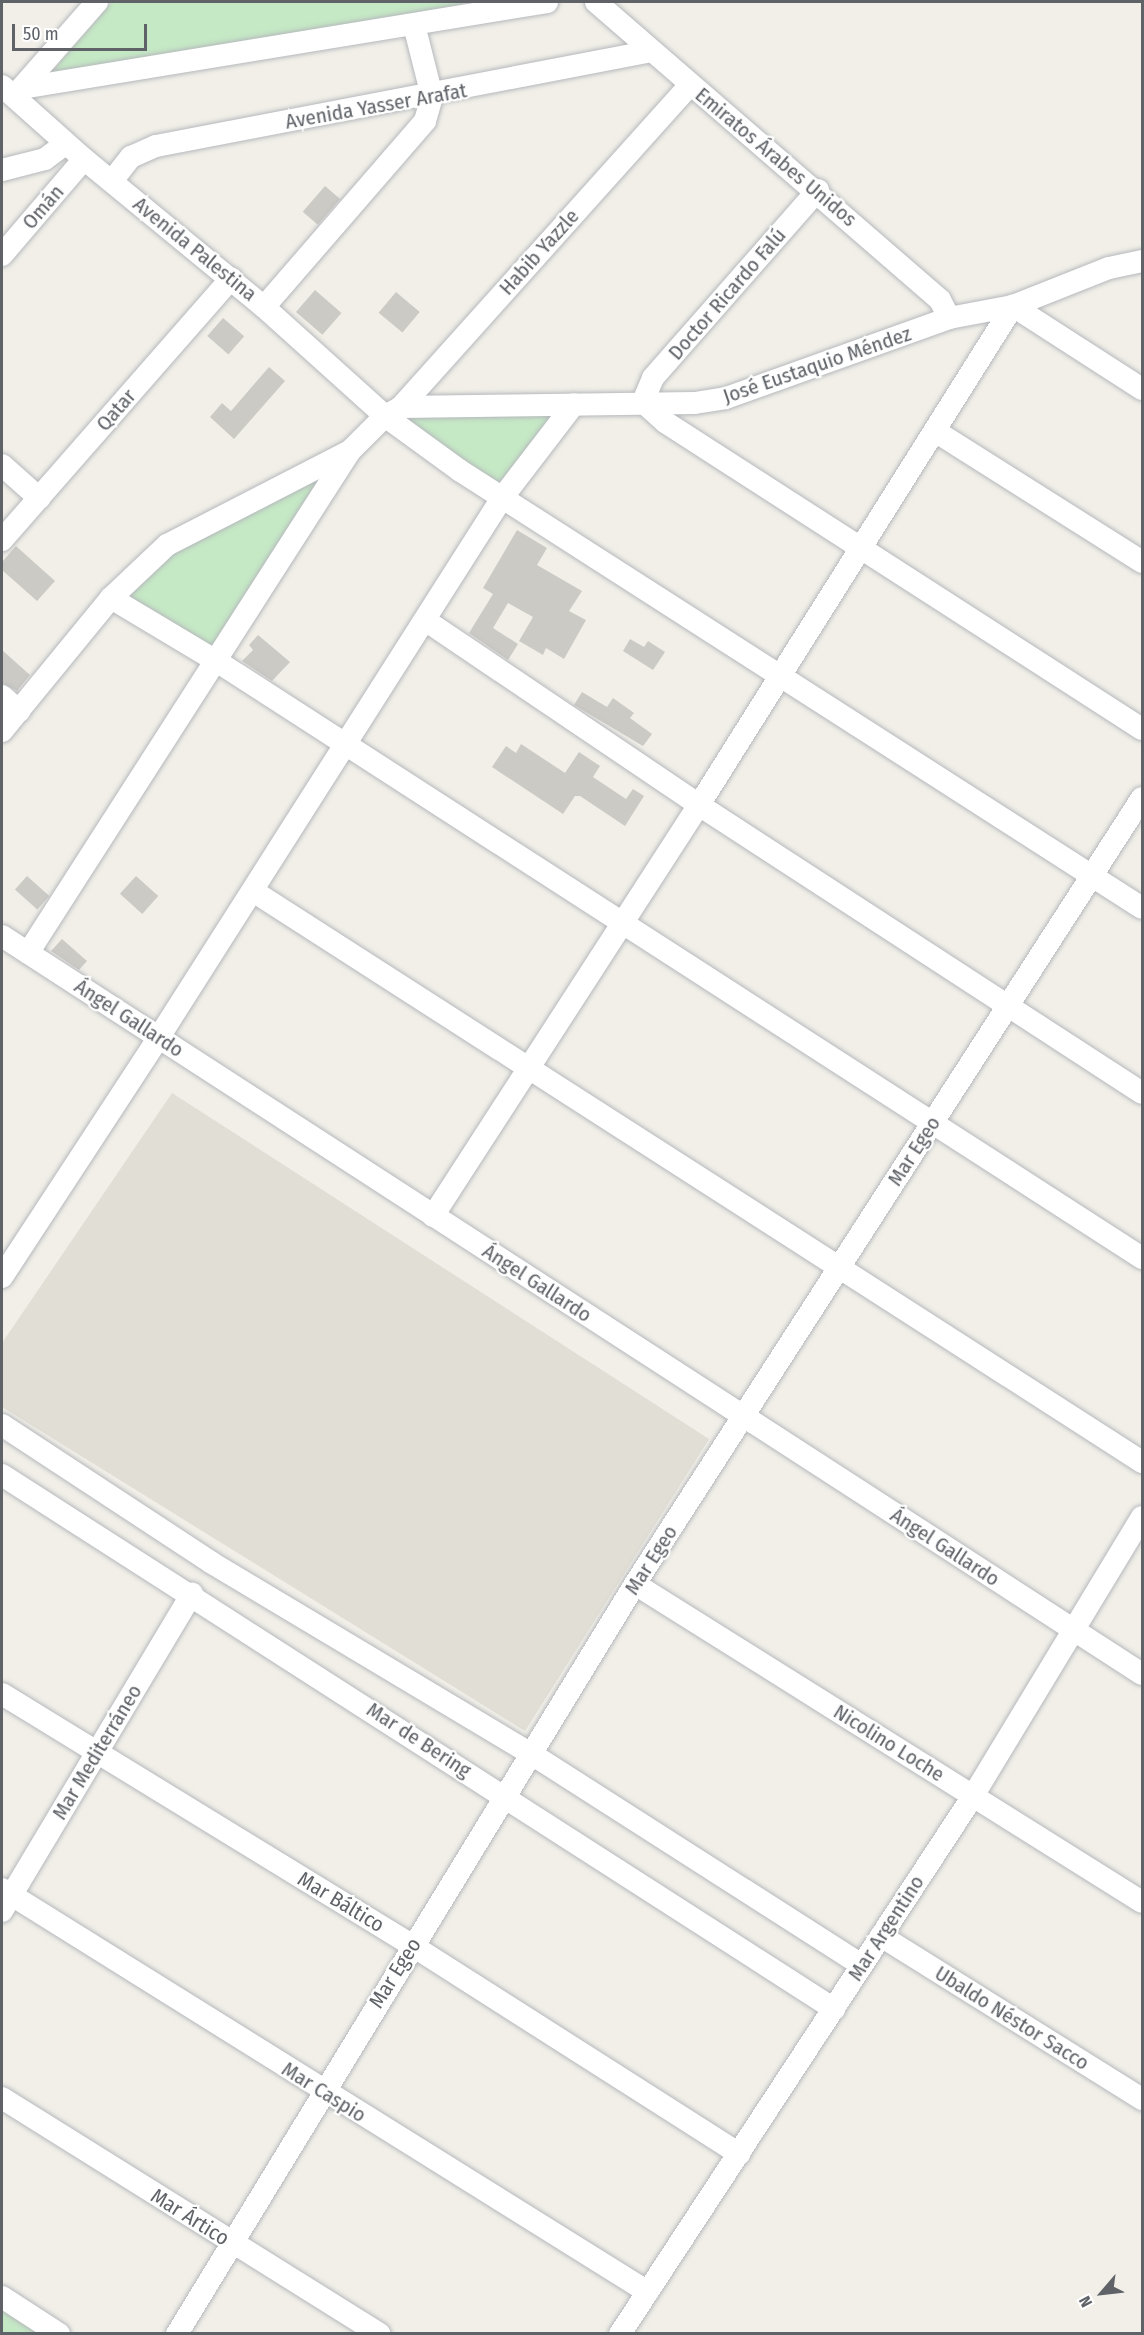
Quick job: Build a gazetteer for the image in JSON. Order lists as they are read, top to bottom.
{
  "streets": {
    "street": [
      "Avenida Yasser Arafat",
      "Emiratos Árabes Unidos",
      "Omán",
      "Avenida Palestina",
      "Habib Yazzle",
      "Doctor Ricardo Falú",
      "José Eustaquio Méndez",
      "Qatar",
      "Ángel Gallardo",
      "Mar Egeo",
      "Mar de Bering",
      "Nicolino Loche",
      "Mar Mediterráneo",
      "Mar Báltico",
      "Mar Argentino",
      "Ubaldo Néstor Sacco",
      "Mar Caspio",
      "Mar Ártico"
    ]
  },
  "crossings": [
    ["Avenida Yasser Arafat", "Emiratos Árabes Unidos"],
    ["Avenida Yasser Arafat", "Avenida Palestina"],
    ["Emiratos Árabes Unidos", "Habib Yazzle"],
    ["Emiratos Árabes Unidos", "Doctor Ricardo Falú"],
    ["Emiratos Árabes Unidos", "José Eustaquio Méndez"],
    ["Omán", "Avenida Palestina"],
    ["Avenida Palestina", "Habib Yazzle"],
    ["Avenida Palestina", "José Eustaquio Méndez"],
    ["Avenida Palestina", "Qatar"],
    ["Avenida Palestina", "Mar Egeo"],
    ["Habib Yazzle", "José Eustaquio Méndez"],
    ["Doctor Ricardo Falú", "José Eustaquio Méndez"],
    ["Ángel Gallardo", "Mar Egeo"],
    ["Ángel Gallardo", "Mar Argentino"],
    ["Mar Egeo", "Mar de Bering"],
    ["Mar Egeo", "Nicolino Loche"],
    ["Mar Egeo", "Mar Báltico"],
    ["Mar Egeo", "Mar Caspio"],
    ["Mar Egeo", "Mar Ártico"],
    ["Mar de Bering", "Mar Mediterráneo"],
    ["Mar de Bering", "Mar Argentino"],
    ["Nicolino Loche", "Mar Argentino"],
    ["Mar Mediterráneo", "Mar Báltico"],
    ["Mar Mediterráneo", "Mar Caspio"],
    ["Mar Báltico", "Mar Argentino"],
    ["Mar Argentino", "Ubaldo Néstor Sacco"],
    ["Mar Argentino", "Mar Caspio"]
  ],
  "scale_bar": "50 m",
  "north": "bottom left"
}
